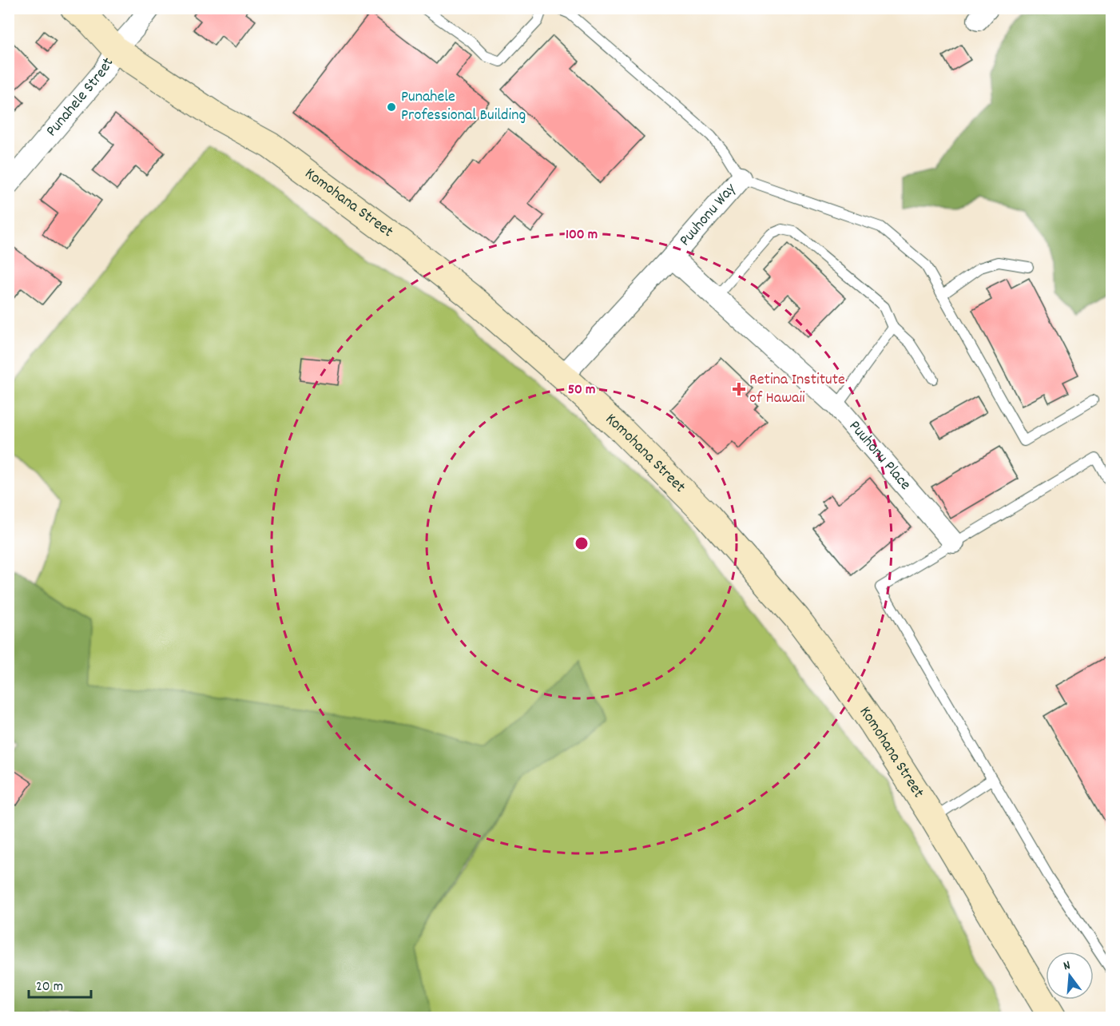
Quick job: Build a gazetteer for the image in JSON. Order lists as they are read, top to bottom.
{
  "streets": {
    "main road": ["Komohana Street"],
    "street": ["Punahele Street", "Puuhonu Way", "Puuhonu Place"]
  },
  "crossings": [
    ["Punahele Street", "Komohana Street"],
    ["Komohana Street", "Puuhonu Way"],
    ["Puuhonu Way", "Puuhonu Place"]
  ],
  "places": {
    "other": ["Punahele Professional Building"],
    "health": ["Retina Institute of Hawaii"]
  },
  "scale_bar": "20 m",
  "north": "top",
  "rings": ["100 m", "50 m"]
}
